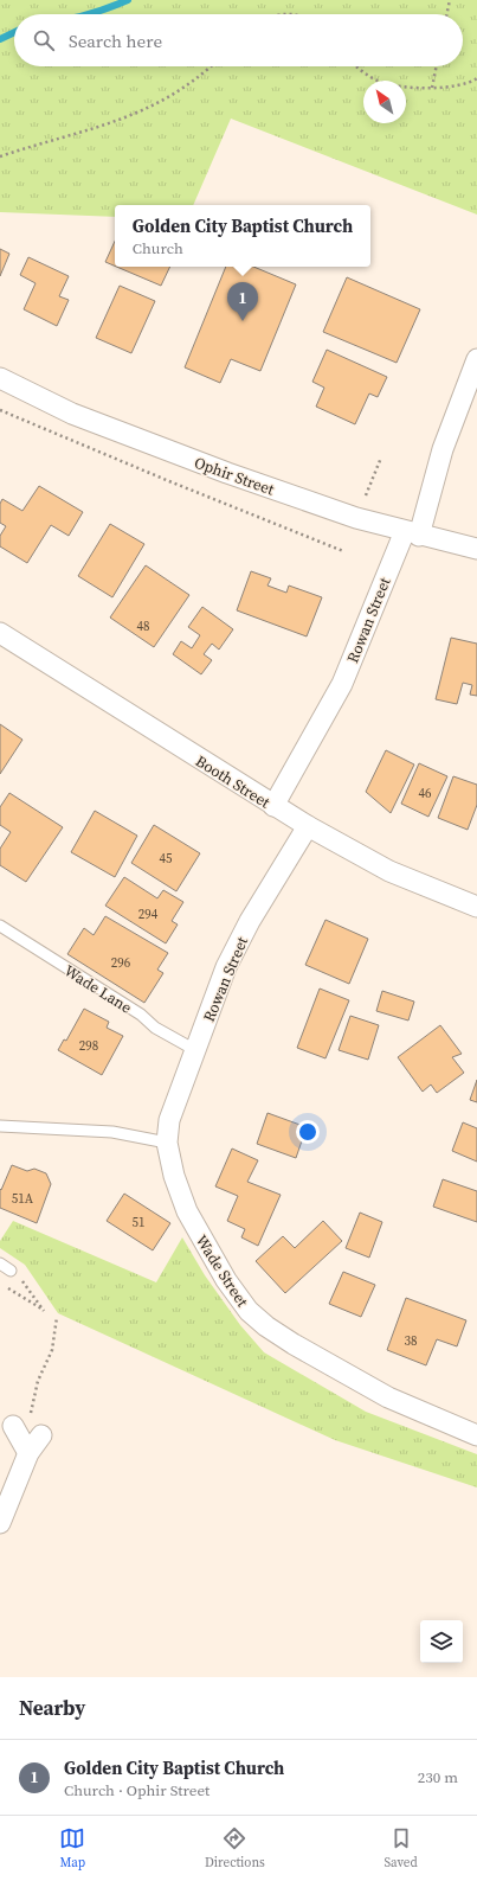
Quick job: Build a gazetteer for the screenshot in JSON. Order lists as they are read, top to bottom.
{
  "streets": {
    "street": [
      "Ophir Street",
      "Rowan Street",
      "Booth Street",
      "Wade Street"
    ],
    "lane": ["Wade Lane"]
  },
  "crossings": [
    ["Ophir Street", "Rowan Street"],
    ["Rowan Street", "Booth Street"],
    ["Rowan Street", "Wade Lane"],
    ["Rowan Street", "Wade Street"]
  ],
  "house_numbers": [
    "48",
    "46",
    "45",
    "294",
    "296",
    "298",
    "51A",
    "51",
    "38"
  ],
  "north": "top left",
  "page": {
    "search": "Search here",
    "popup": ["Golden City Baptist Church", "Church"],
    "pins": "1",
    "heading": "Nearby",
    "list": [
      {
        "mark": "1",
        "name": "Golden City Baptist Church",
        "note": "Church · Ophir Street",
        "value": "230 m"
      }
    ],
    "nav": ["Map", "Directions", "Saved"]
  }
}
